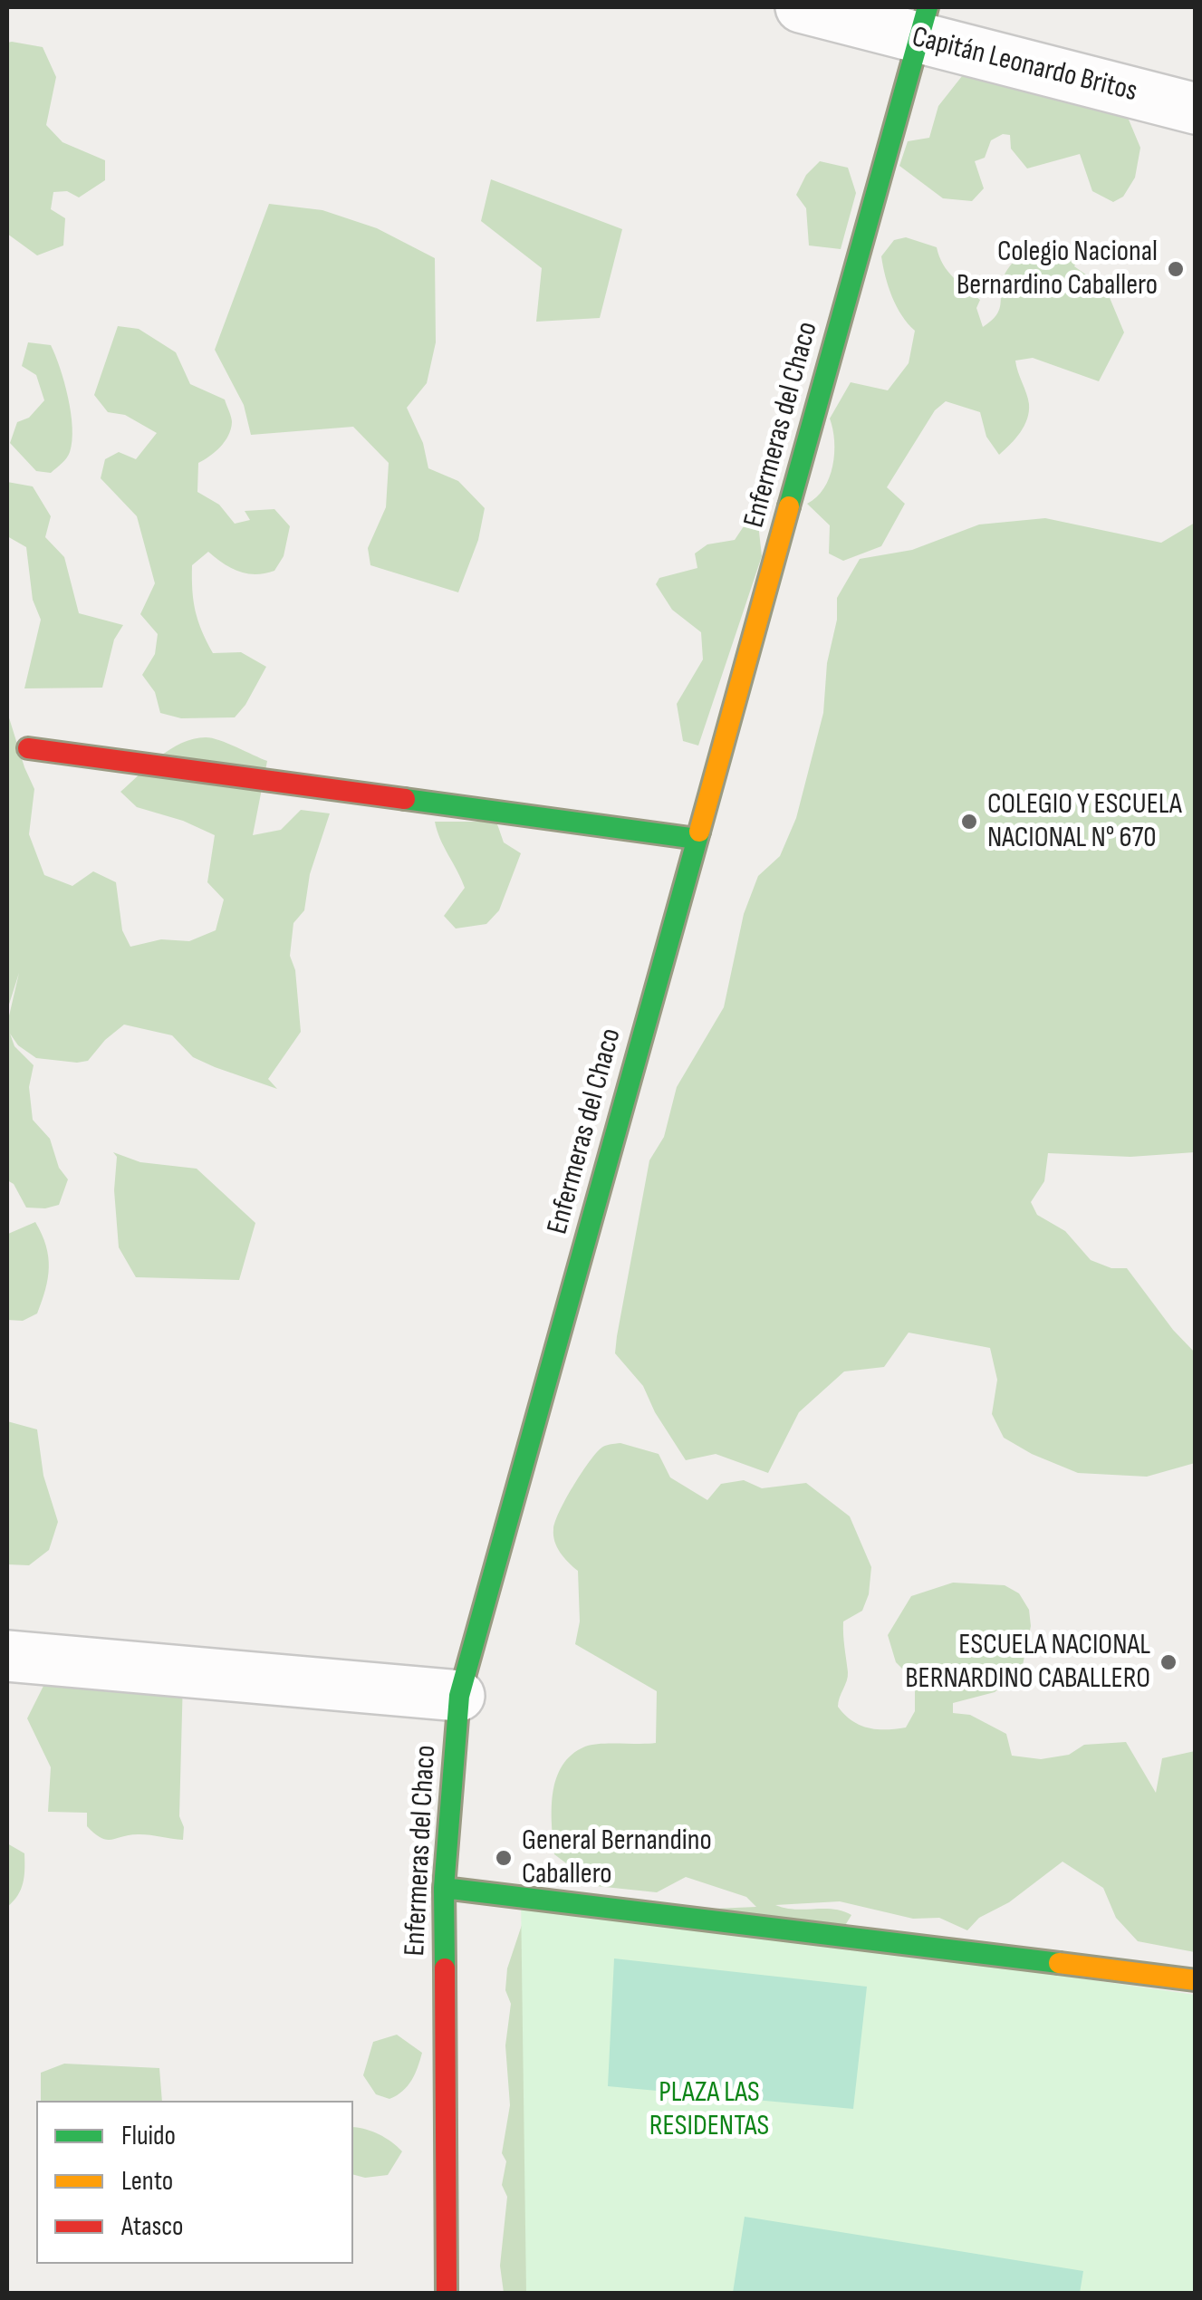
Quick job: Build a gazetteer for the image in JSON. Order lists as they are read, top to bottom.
{
  "streets": {
    "main road": ["Enfermeras del Chaco"],
    "street": ["Capitán Leonardo Britos"]
  },
  "crossings": [
    ["Capitán Leonardo Britos", "Enfermeras del Chaco"]
  ],
  "parks": ["PLAZA LAS RESIDENTAS"],
  "places": [
    "Colegio Nacional Bernardino Caballero",
    "COLEGIO Y ESCUELA NACIONAL N° 670",
    "ESCUELA NACIONAL BERNARDINO CABALLERO",
    "General Bernandino Caballero"
  ],
  "legend": ["Fluido", "Lento", "Atasco"]
}
